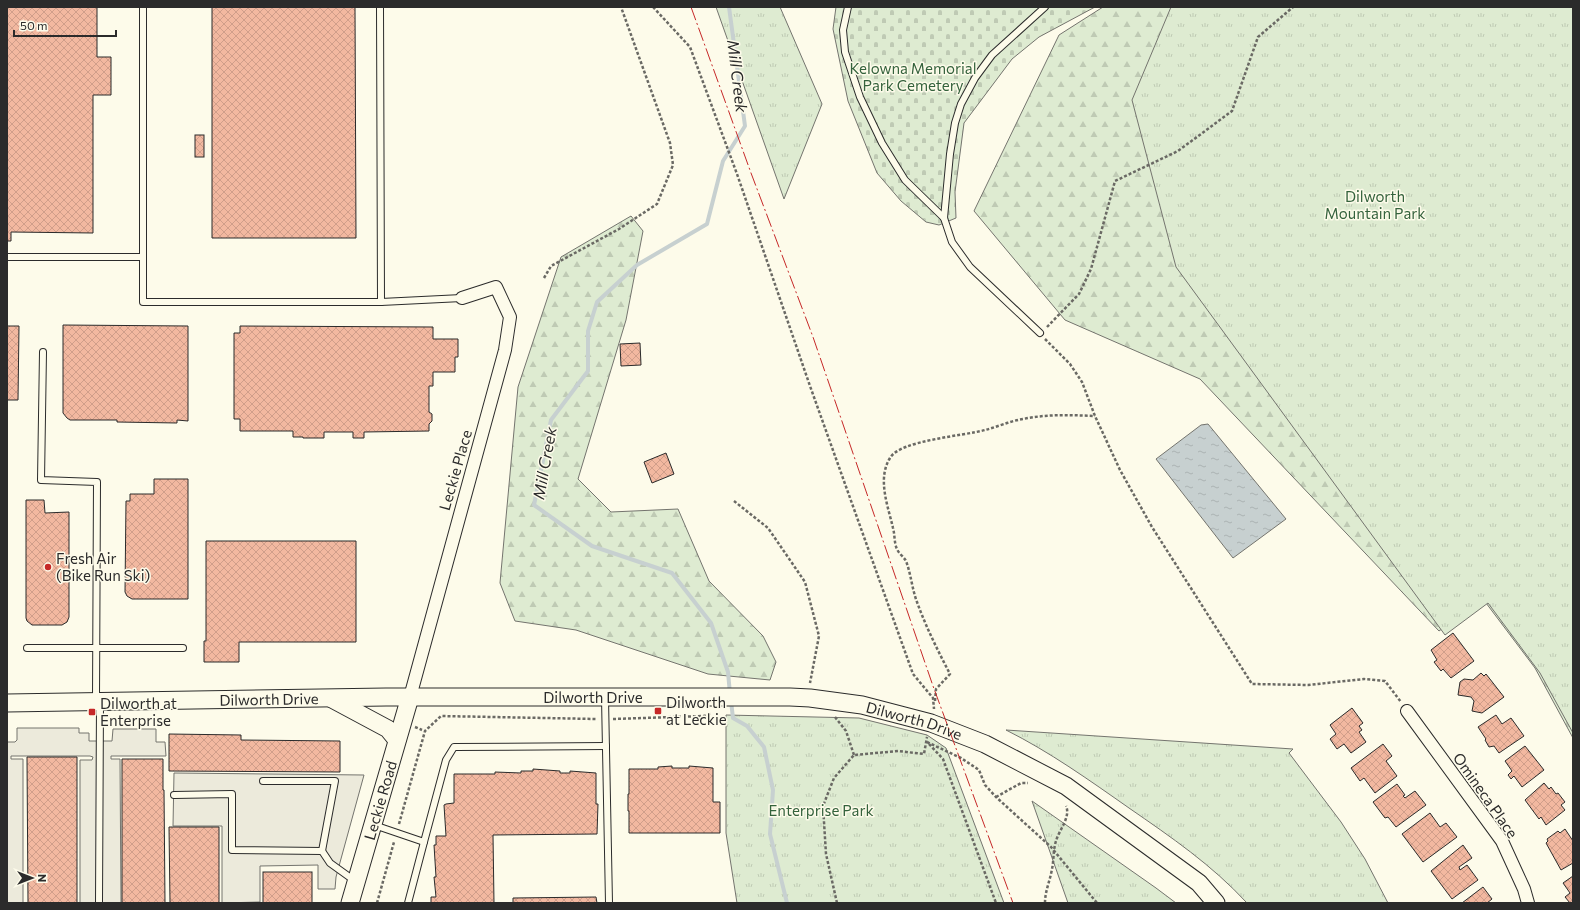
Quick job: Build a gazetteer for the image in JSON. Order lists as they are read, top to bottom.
{
  "streets": {
    "main road": ["Dilworth Drive", "Leckie Road"],
    "street": ["Leckie Place", "Omineca Place"]
  },
  "crossings": [
    ["Leckie Place", "Dilworth Drive"],
    ["Leckie Place", "Leckie Road"],
    ["Dilworth Drive", "Leckie Road"]
  ],
  "water": ["Mill Creek"],
  "parks": ["Kelowna Memorial Park Cemetery", "Dilworth Mountain Park", "Enterprise Park"],
  "places": {
    "other": ["Fresh Air (Bike Run Ski)"],
    "transit": ["Dilworth at Leckie", "Dilworth at Enterprise"]
  },
  "scale_bar": "50 m",
  "north": "right"
}
